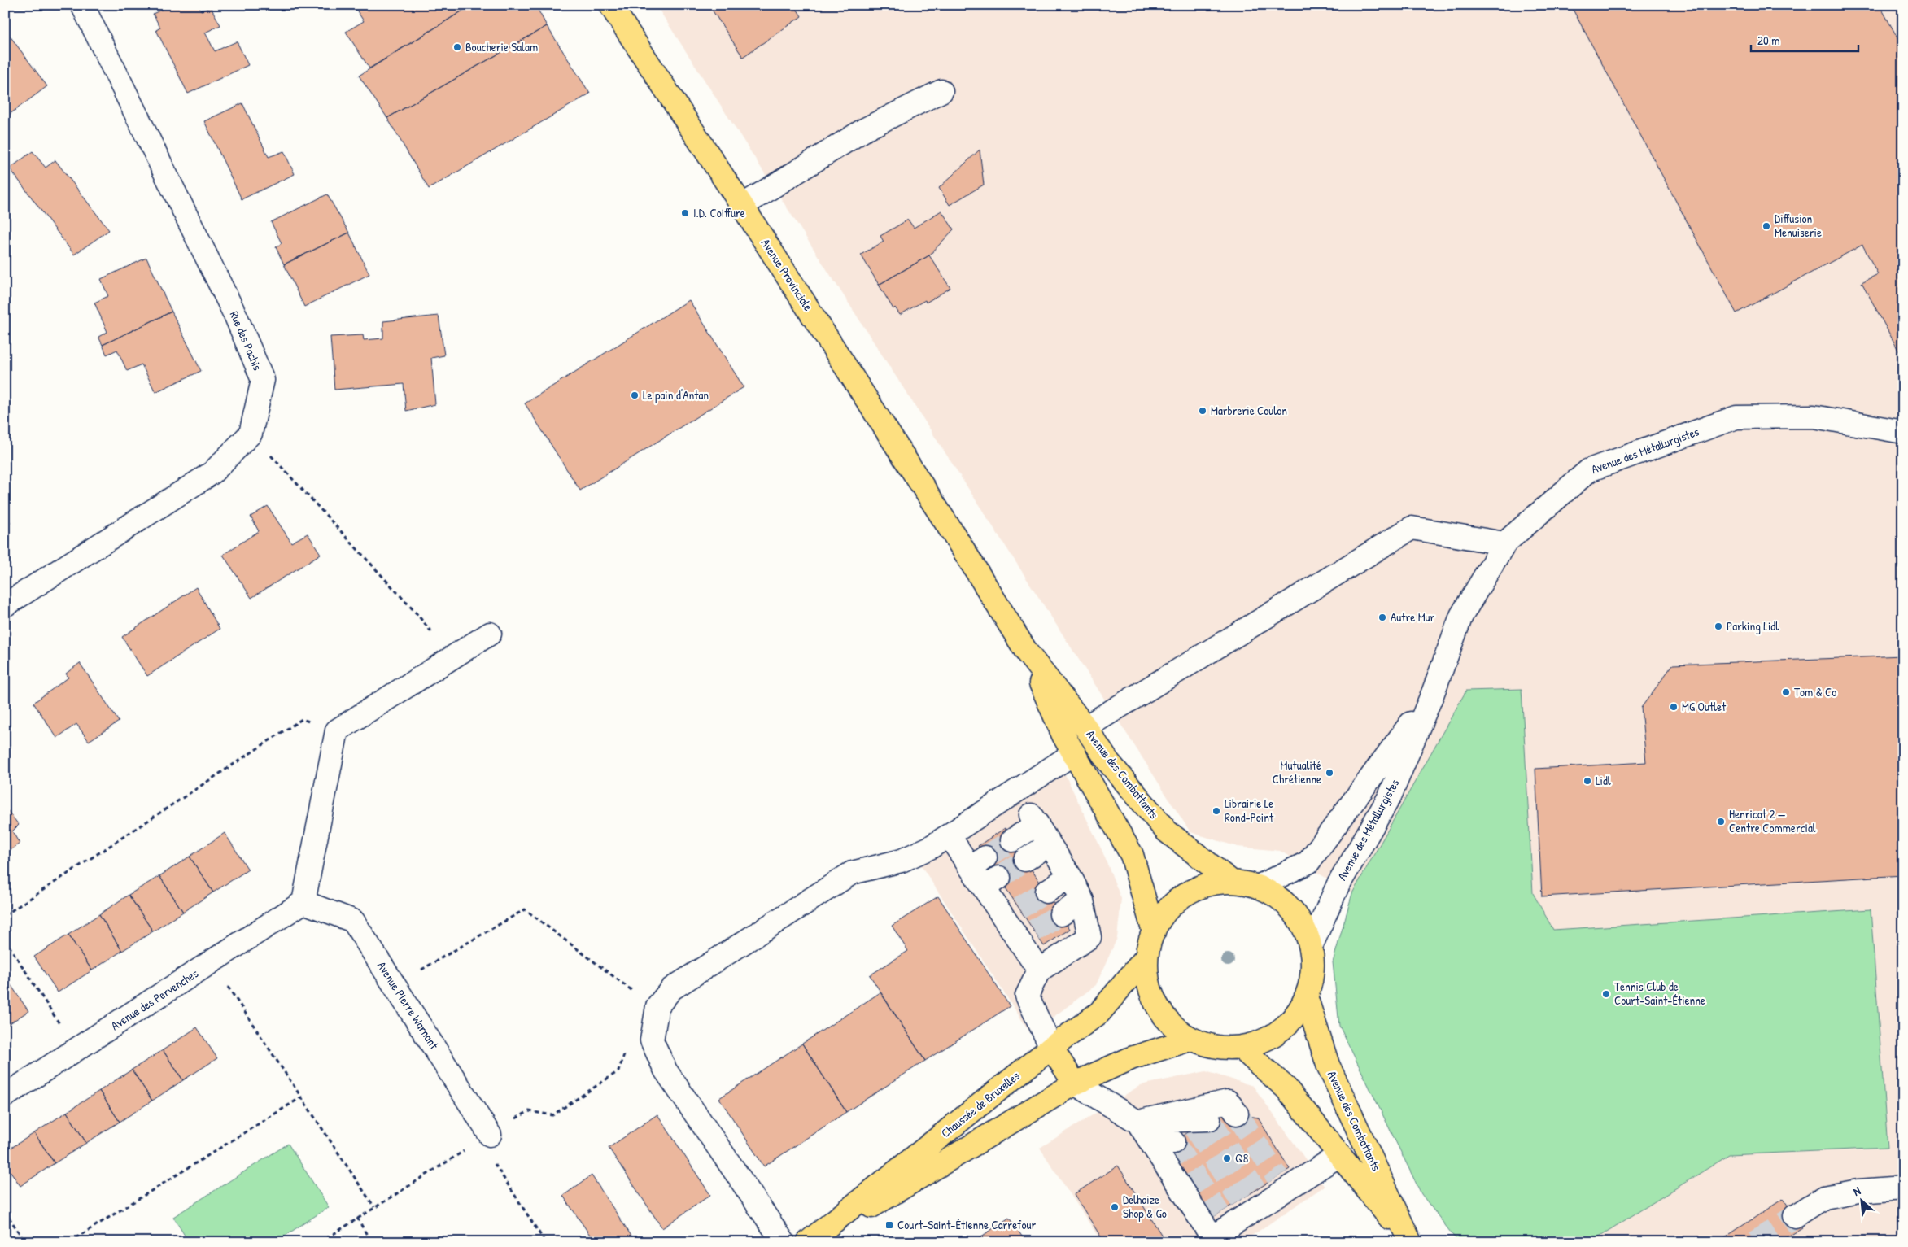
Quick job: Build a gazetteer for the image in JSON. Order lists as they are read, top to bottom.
{
  "streets": {
    "main road": ["Avenue Provinciale", "Avenue des Combattants", "Chaussée de Bruxelles"],
    "street": [
      "Rue des Pachis",
      "Avenue des Métallurgistes",
      "Avenue des Pervenches",
      "Avenue Pierre Warnant"
    ]
  },
  "crossings": [
    ["Avenue Provinciale", "Avenue des Combattants"],
    ["Avenue des Pervenches", "Avenue Pierre Warnant"]
  ],
  "places": {
    "other": [
      "Boucherie Salam",
      "I.D. Coiffure",
      "Diffusion Menuiserie",
      "Le pain d'Antan",
      "Marbrerie Coulon",
      "Autre Mur",
      "Parking Lidl",
      "Tom & Co",
      "MG Outlet",
      "Mutualité Chrétienne",
      "Lidl",
      "Librairie Le Rond-Point",
      "Henricot 2 — Centre Commercial",
      "Tennis Club de Court-Saint-Étienne",
      "Q8",
      "Delhaize Shop & Go"
    ],
    "transit": ["Court-Saint-Étienne Carrefour"]
  },
  "scale_bar": "20 m",
  "north": "top left"
}
